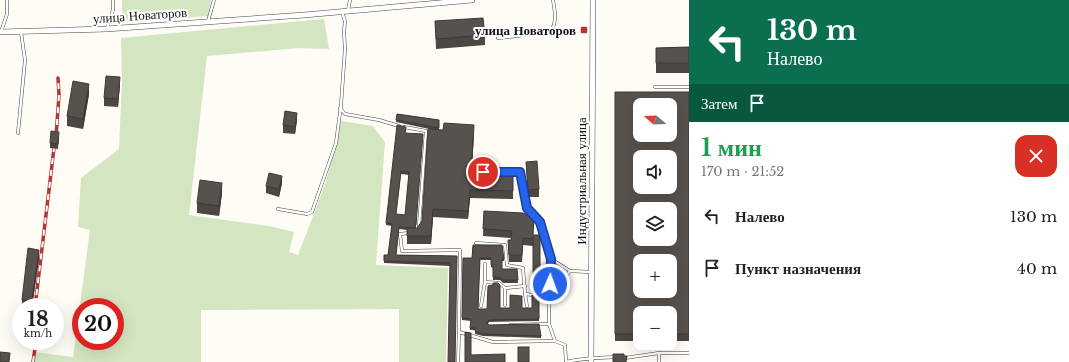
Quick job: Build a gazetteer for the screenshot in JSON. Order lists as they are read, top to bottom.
{
  "streets": {
    "street": ["улица Новаторов", "Индустриальная улица"]
  },
  "places": {
    "transit": ["улица Новаторов"]
  },
  "north": "left",
  "page": {
    "turn": ["130 m", "Налево"],
    "then": "Затем",
    "map_buttons": ["+", "−"],
    "heading": ["1 мин", "170 m · 21:52"],
    "list": [
      {
        "name": "Налево",
        "value": "130 m"
      },
      {
        "name": "Пункт назначения",
        "value": "40 m"
      }
    ],
    "speed": "18 km/h",
    "limit": "20"
  }
}
